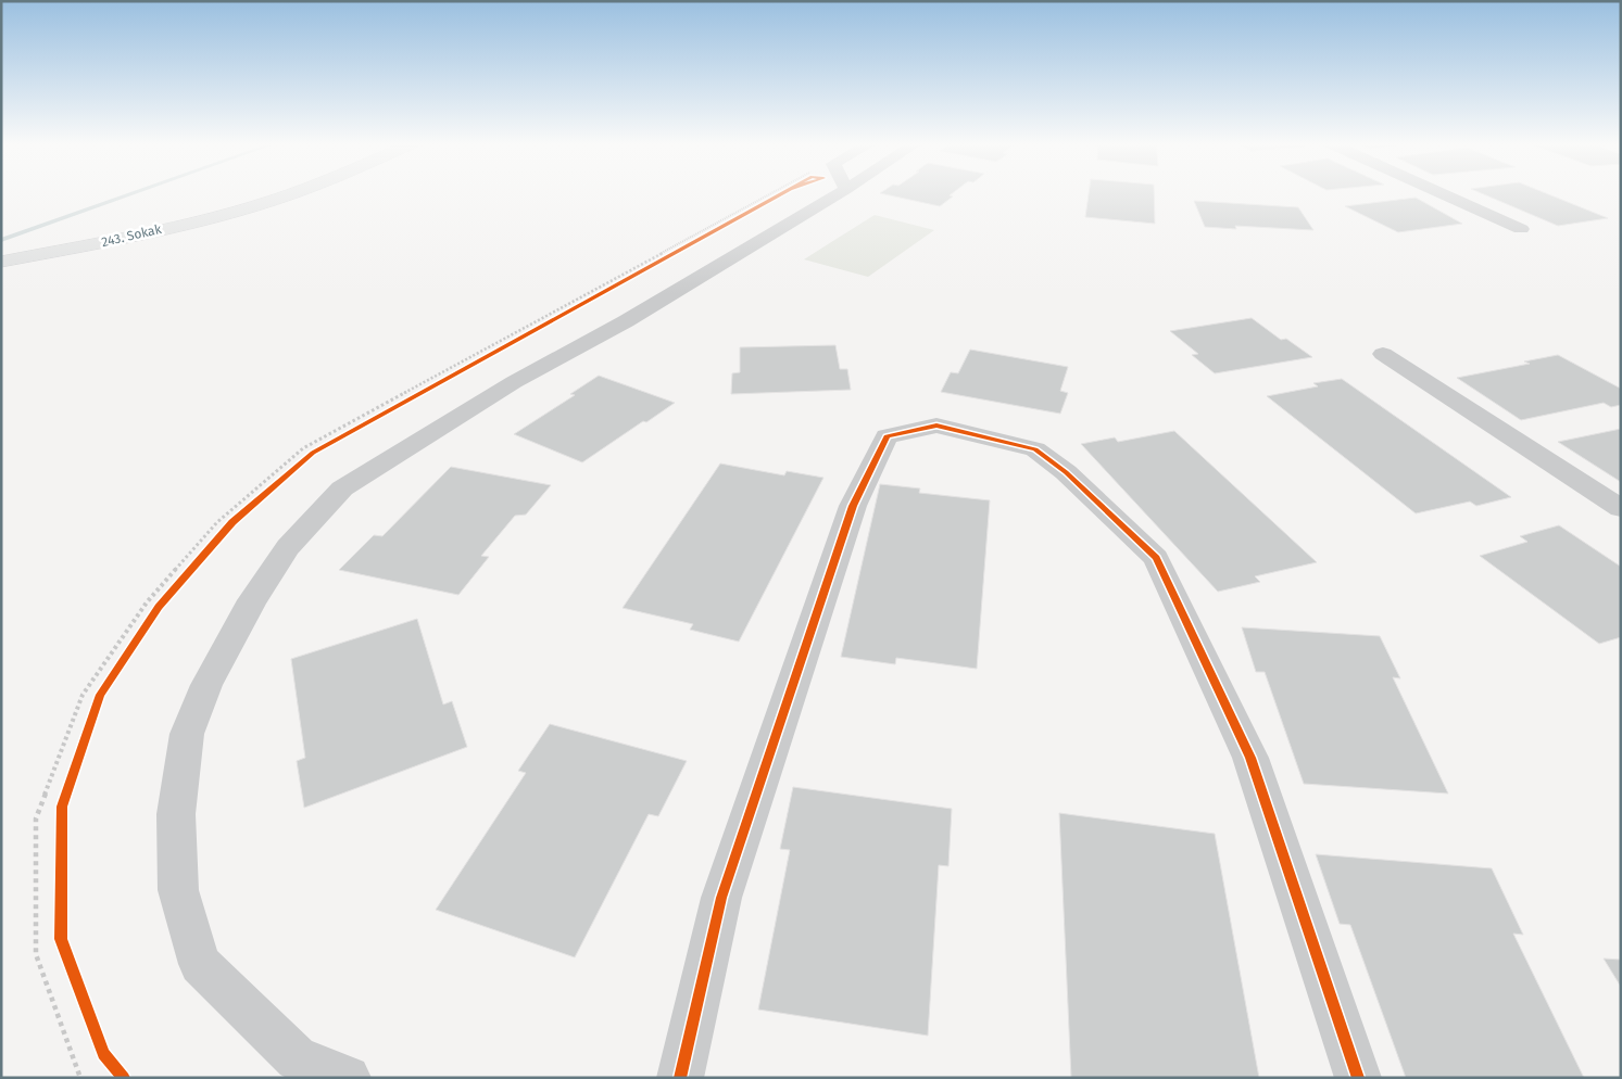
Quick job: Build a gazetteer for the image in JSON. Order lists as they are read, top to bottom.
{
  "streets": {
    "street": ["243. Sokak"]
  }
}
